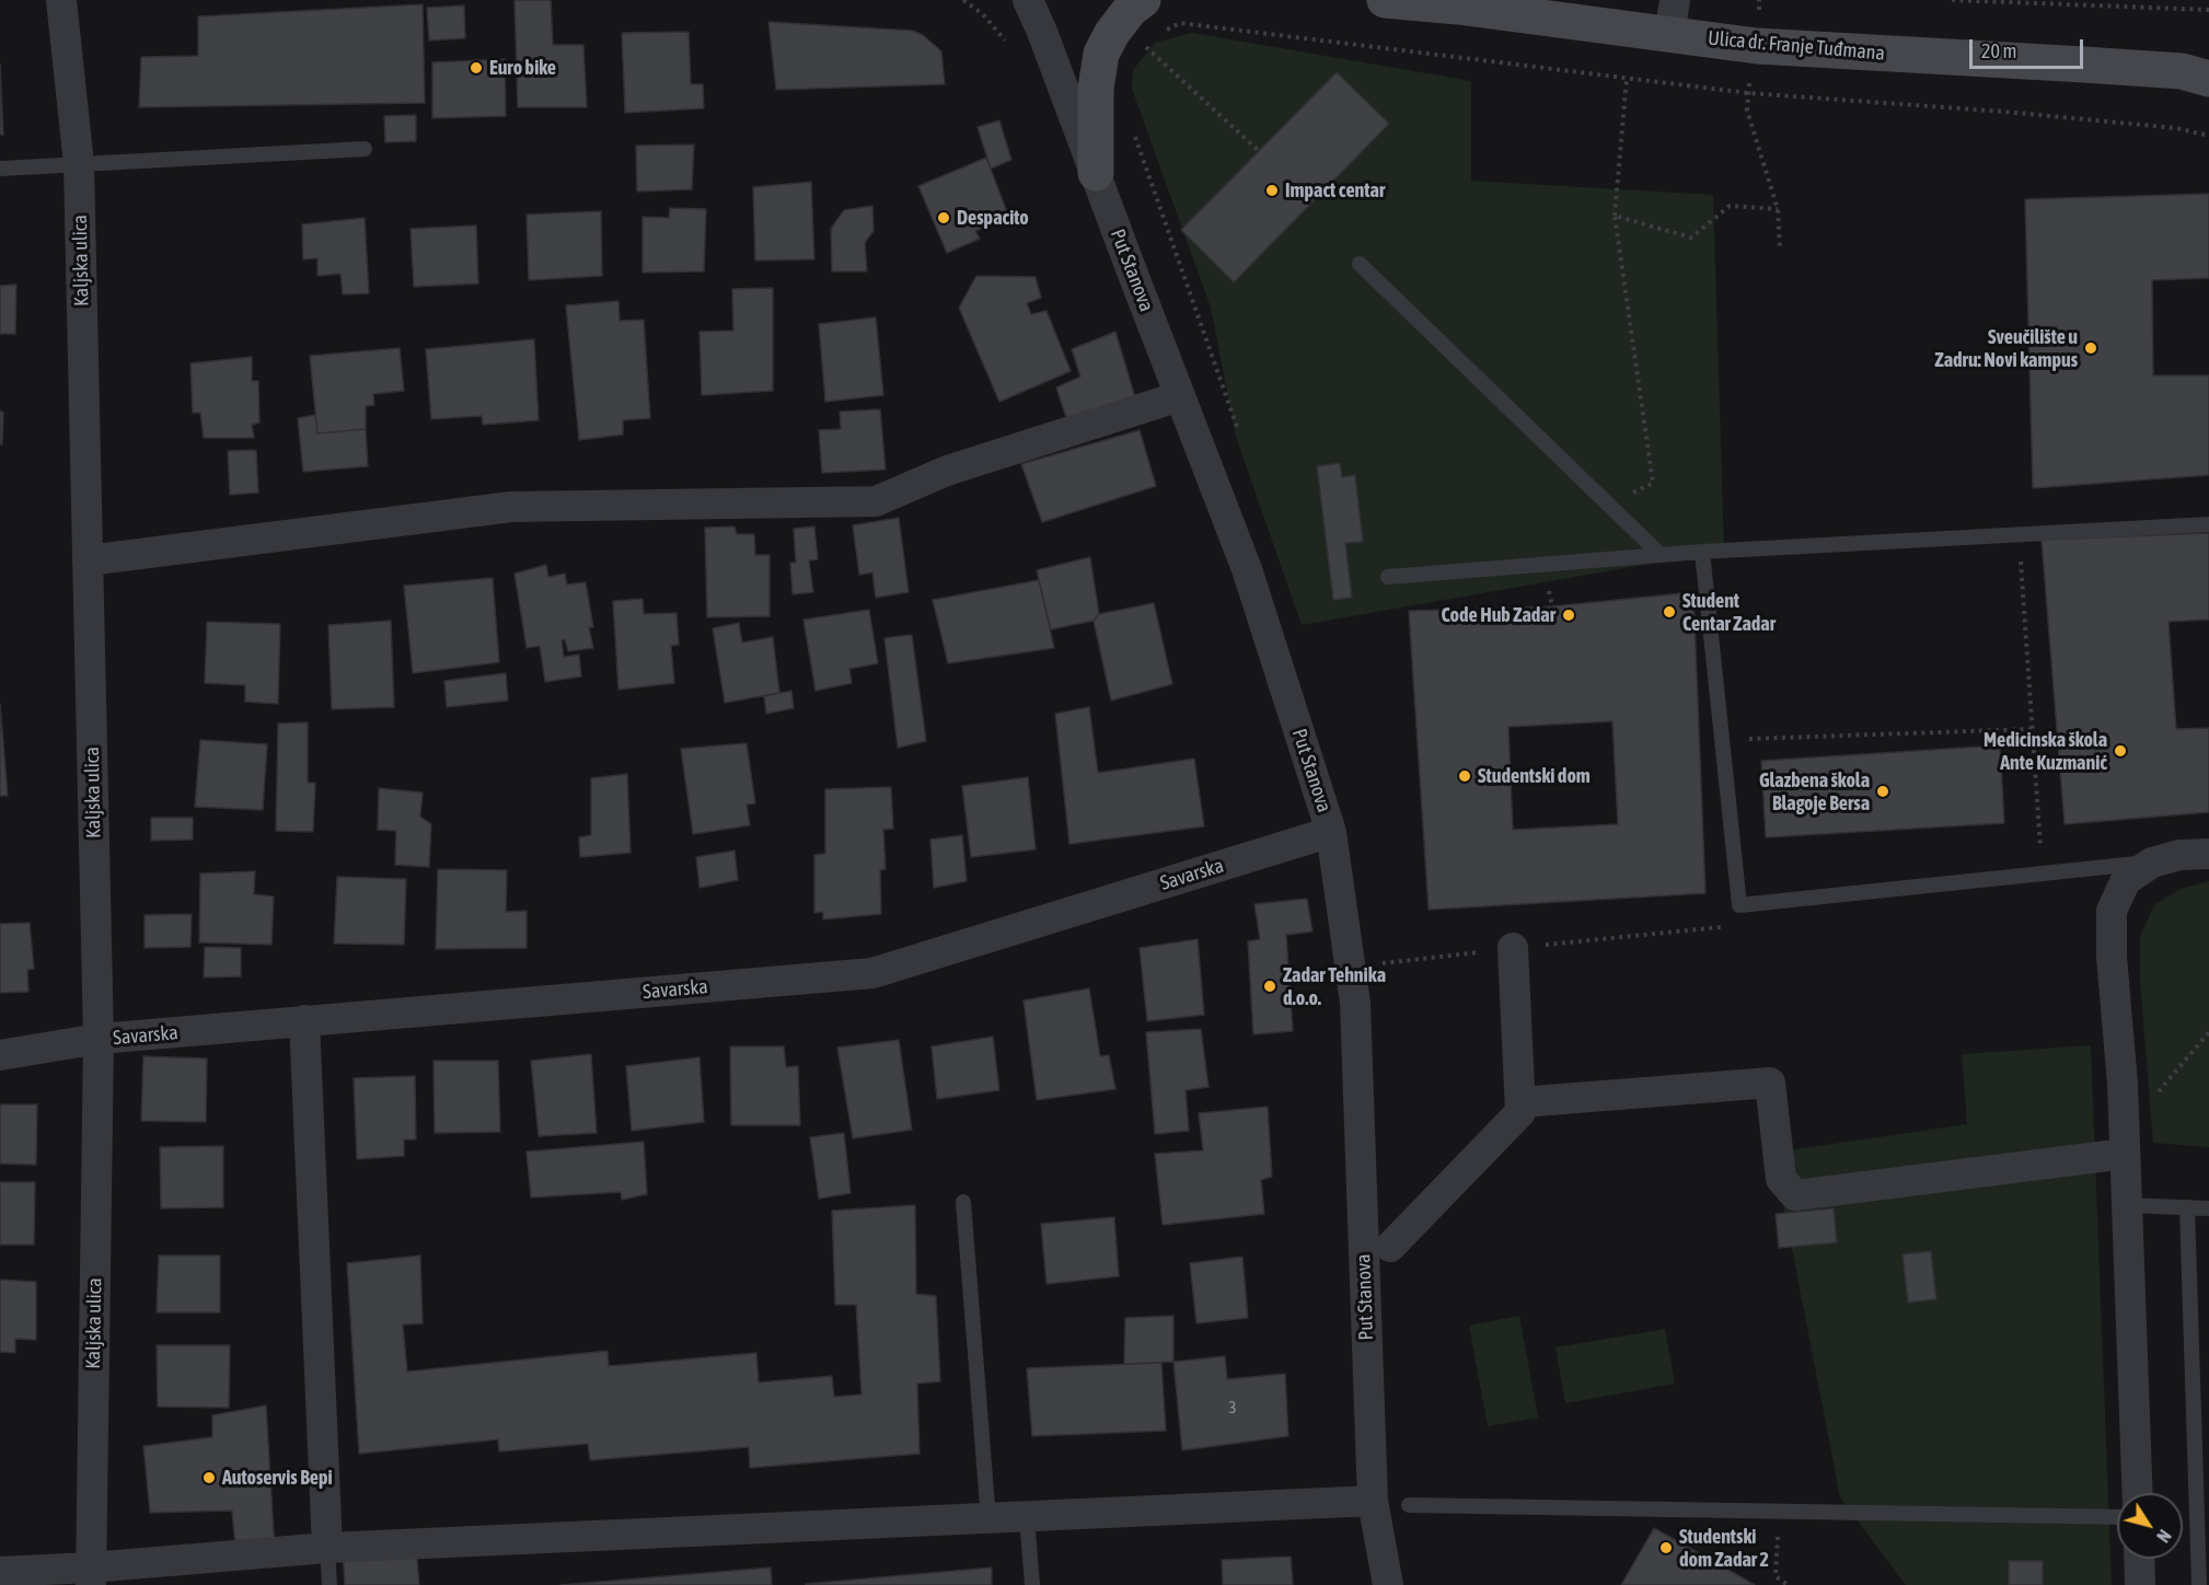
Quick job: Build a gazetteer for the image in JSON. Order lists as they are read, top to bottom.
{
  "streets": {
    "main road": ["Ulica dr. Franje Tuđmana"],
    "street": ["Kaljska ulica", "Put Stanova", "Savarska"]
  },
  "crossings": [
    ["Kaljska ulica", "Savarska"],
    ["Put Stanova", "Savarska"]
  ],
  "places": [
    "Euro bike",
    "Impact centar",
    "Despacito",
    "Sveučilište u Zadru: Novi kampus",
    "Student Centar Zadar",
    "Code Hub Zadar",
    "Medicinska škola Ante Kuzmanić",
    "Studentski dom",
    "Glazbena škola Blagoje Bersa",
    "Zadar Tehnika d.o.o.",
    "Autoservis Bepi",
    "Studentski dom Zadar 2"
  ],
  "house_numbers": ["3"],
  "scale_bar": "20 m",
  "north": "bottom right"
}
